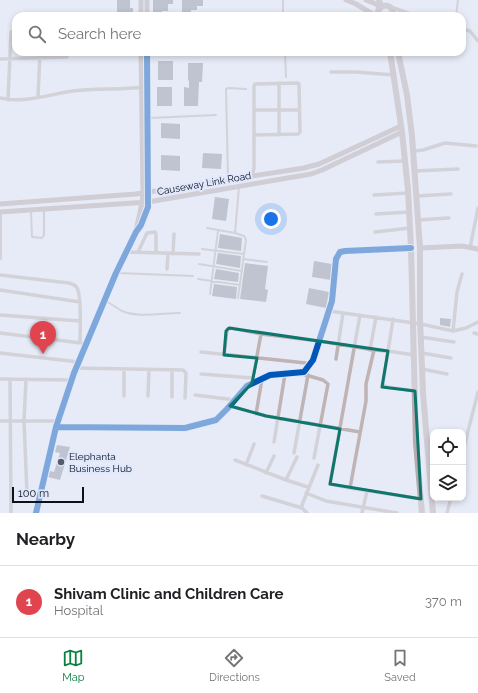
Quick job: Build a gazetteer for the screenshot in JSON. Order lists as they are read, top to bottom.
{
  "streets": {
    "main road": ["Causeway Link Road"]
  },
  "places": ["Elephanta Business Hub"],
  "scale_bar": "100 m",
  "page": {
    "search": "Search here",
    "pins": "1",
    "scale": "100 m",
    "heading": "Nearby",
    "list": [
      {
        "mark": "1",
        "name": "Shivam Clinic and Children Care",
        "note": "Hospital",
        "value": "370 m"
      }
    ],
    "nav": ["Map", "Directions", "Saved"]
  }
}
